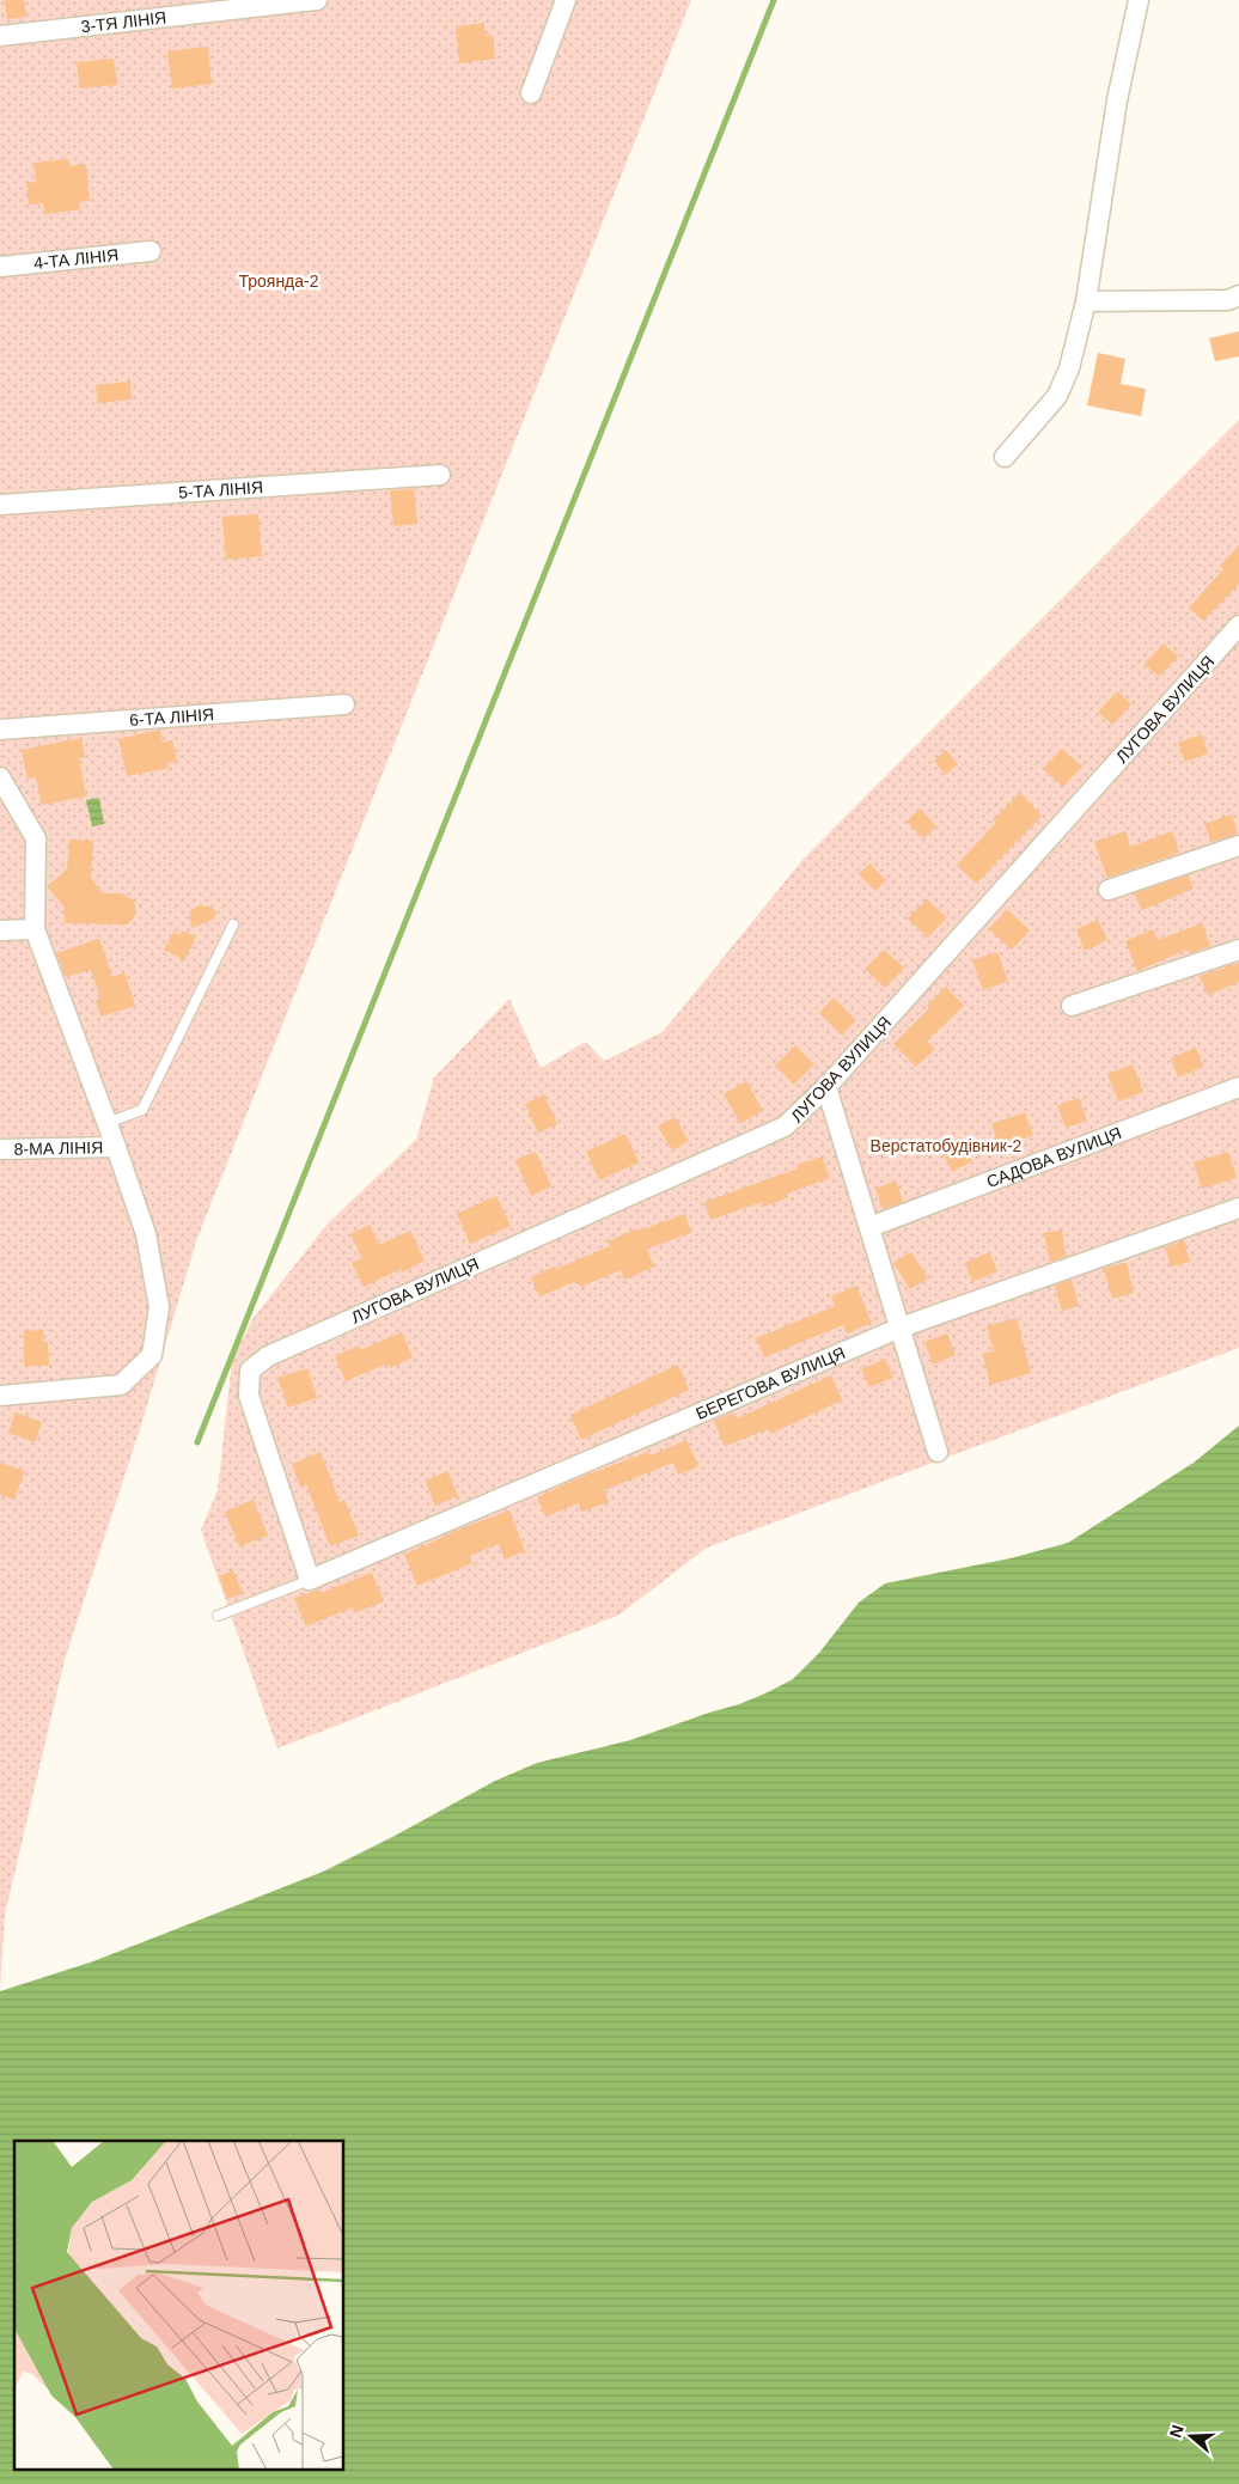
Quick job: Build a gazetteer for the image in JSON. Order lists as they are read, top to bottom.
{
  "streets": {
    "street": [
      "3-ТЯ ЛІНІЯ",
      "4-ТА ЛІНІЯ",
      "5-ТА ЛІНІЯ",
      "ЛУГОВА ВУЛИЦЯ",
      "6-ТА ЛІНІЯ",
      "8-МА ЛІНІЯ",
      "САДОВА ВУЛИЦЯ",
      "БЕРЕГОВА ВУЛИЦЯ"
    ]
  },
  "crossings": [
    ["ЛУГОВА ВУЛИЦЯ", "БЕРЕГОВА ВУЛИЦЯ"]
  ],
  "parks": ["Троянда-2", "Верстатобудівник-2"],
  "north": "left"
}
